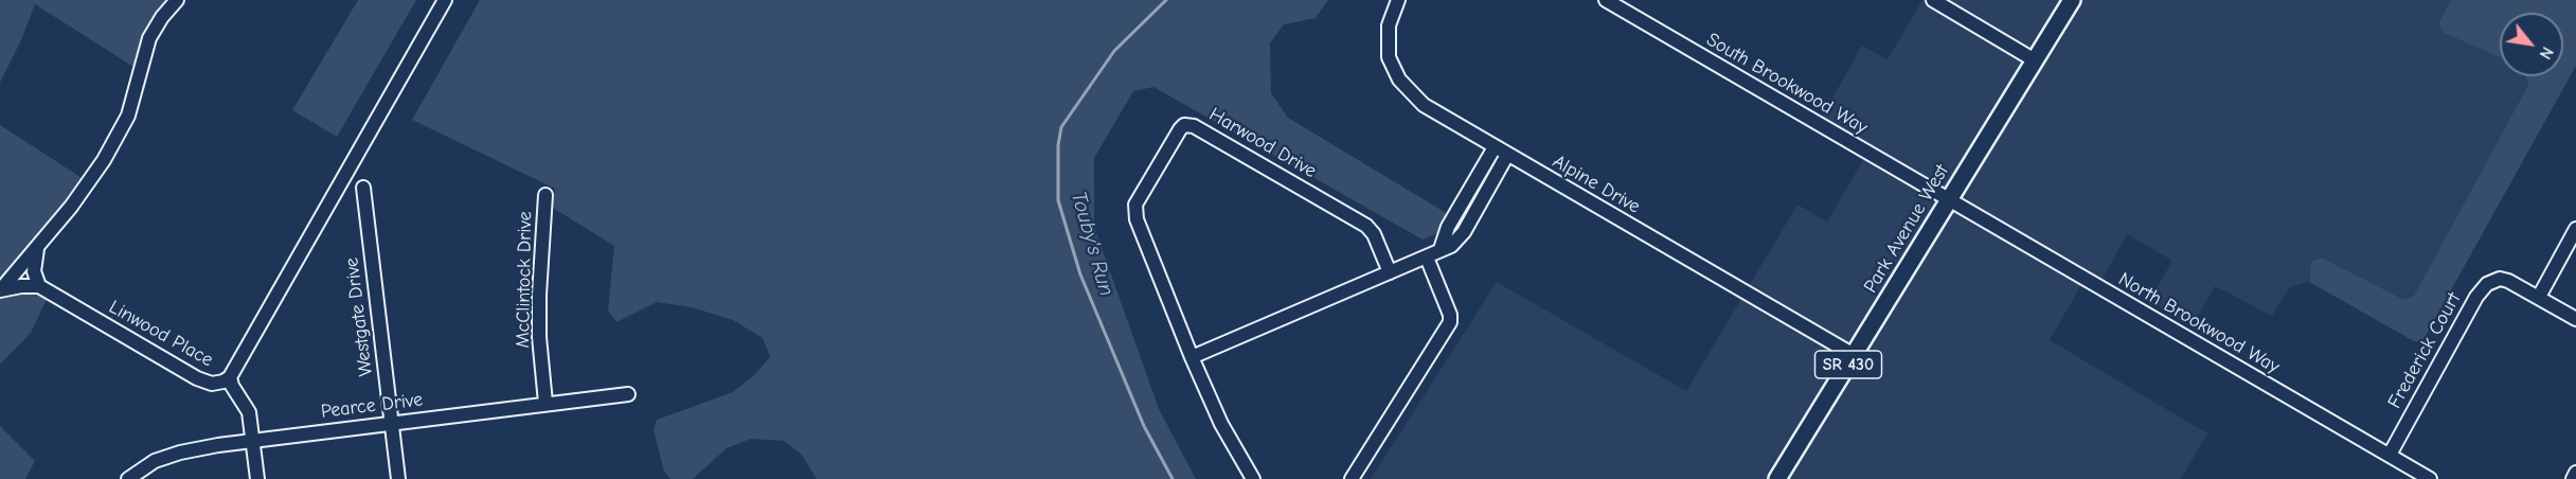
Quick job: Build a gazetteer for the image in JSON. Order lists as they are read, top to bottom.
{
  "streets": {
    "main road": ["Park Avenue West", "SR 430"],
    "street": [
      "South Brookwood Way",
      "Harwood Drive",
      "Alpine Drive",
      "McClintock Drive",
      "Westgate Drive",
      "North Brookwood Way",
      "Linwood Place",
      "Frederick Court",
      "Pearce Drive"
    ]
  },
  "crossings": [
    ["South Brookwood Way", "Park Avenue West"],
    ["South Brookwood Way", "North Brookwood Way"],
    ["Alpine Drive", "Park Avenue West"],
    ["Park Avenue West", "North Brookwood Way"],
    ["McClintock Drive", "Pearce Drive"],
    ["Westgate Drive", "Pearce Drive"],
    ["North Brookwood Way", "Frederick Court"],
    ["Linwood Place", "Pearce Drive"]
  ],
  "water": ["Touby's Run"],
  "north": "bottom right"
}
